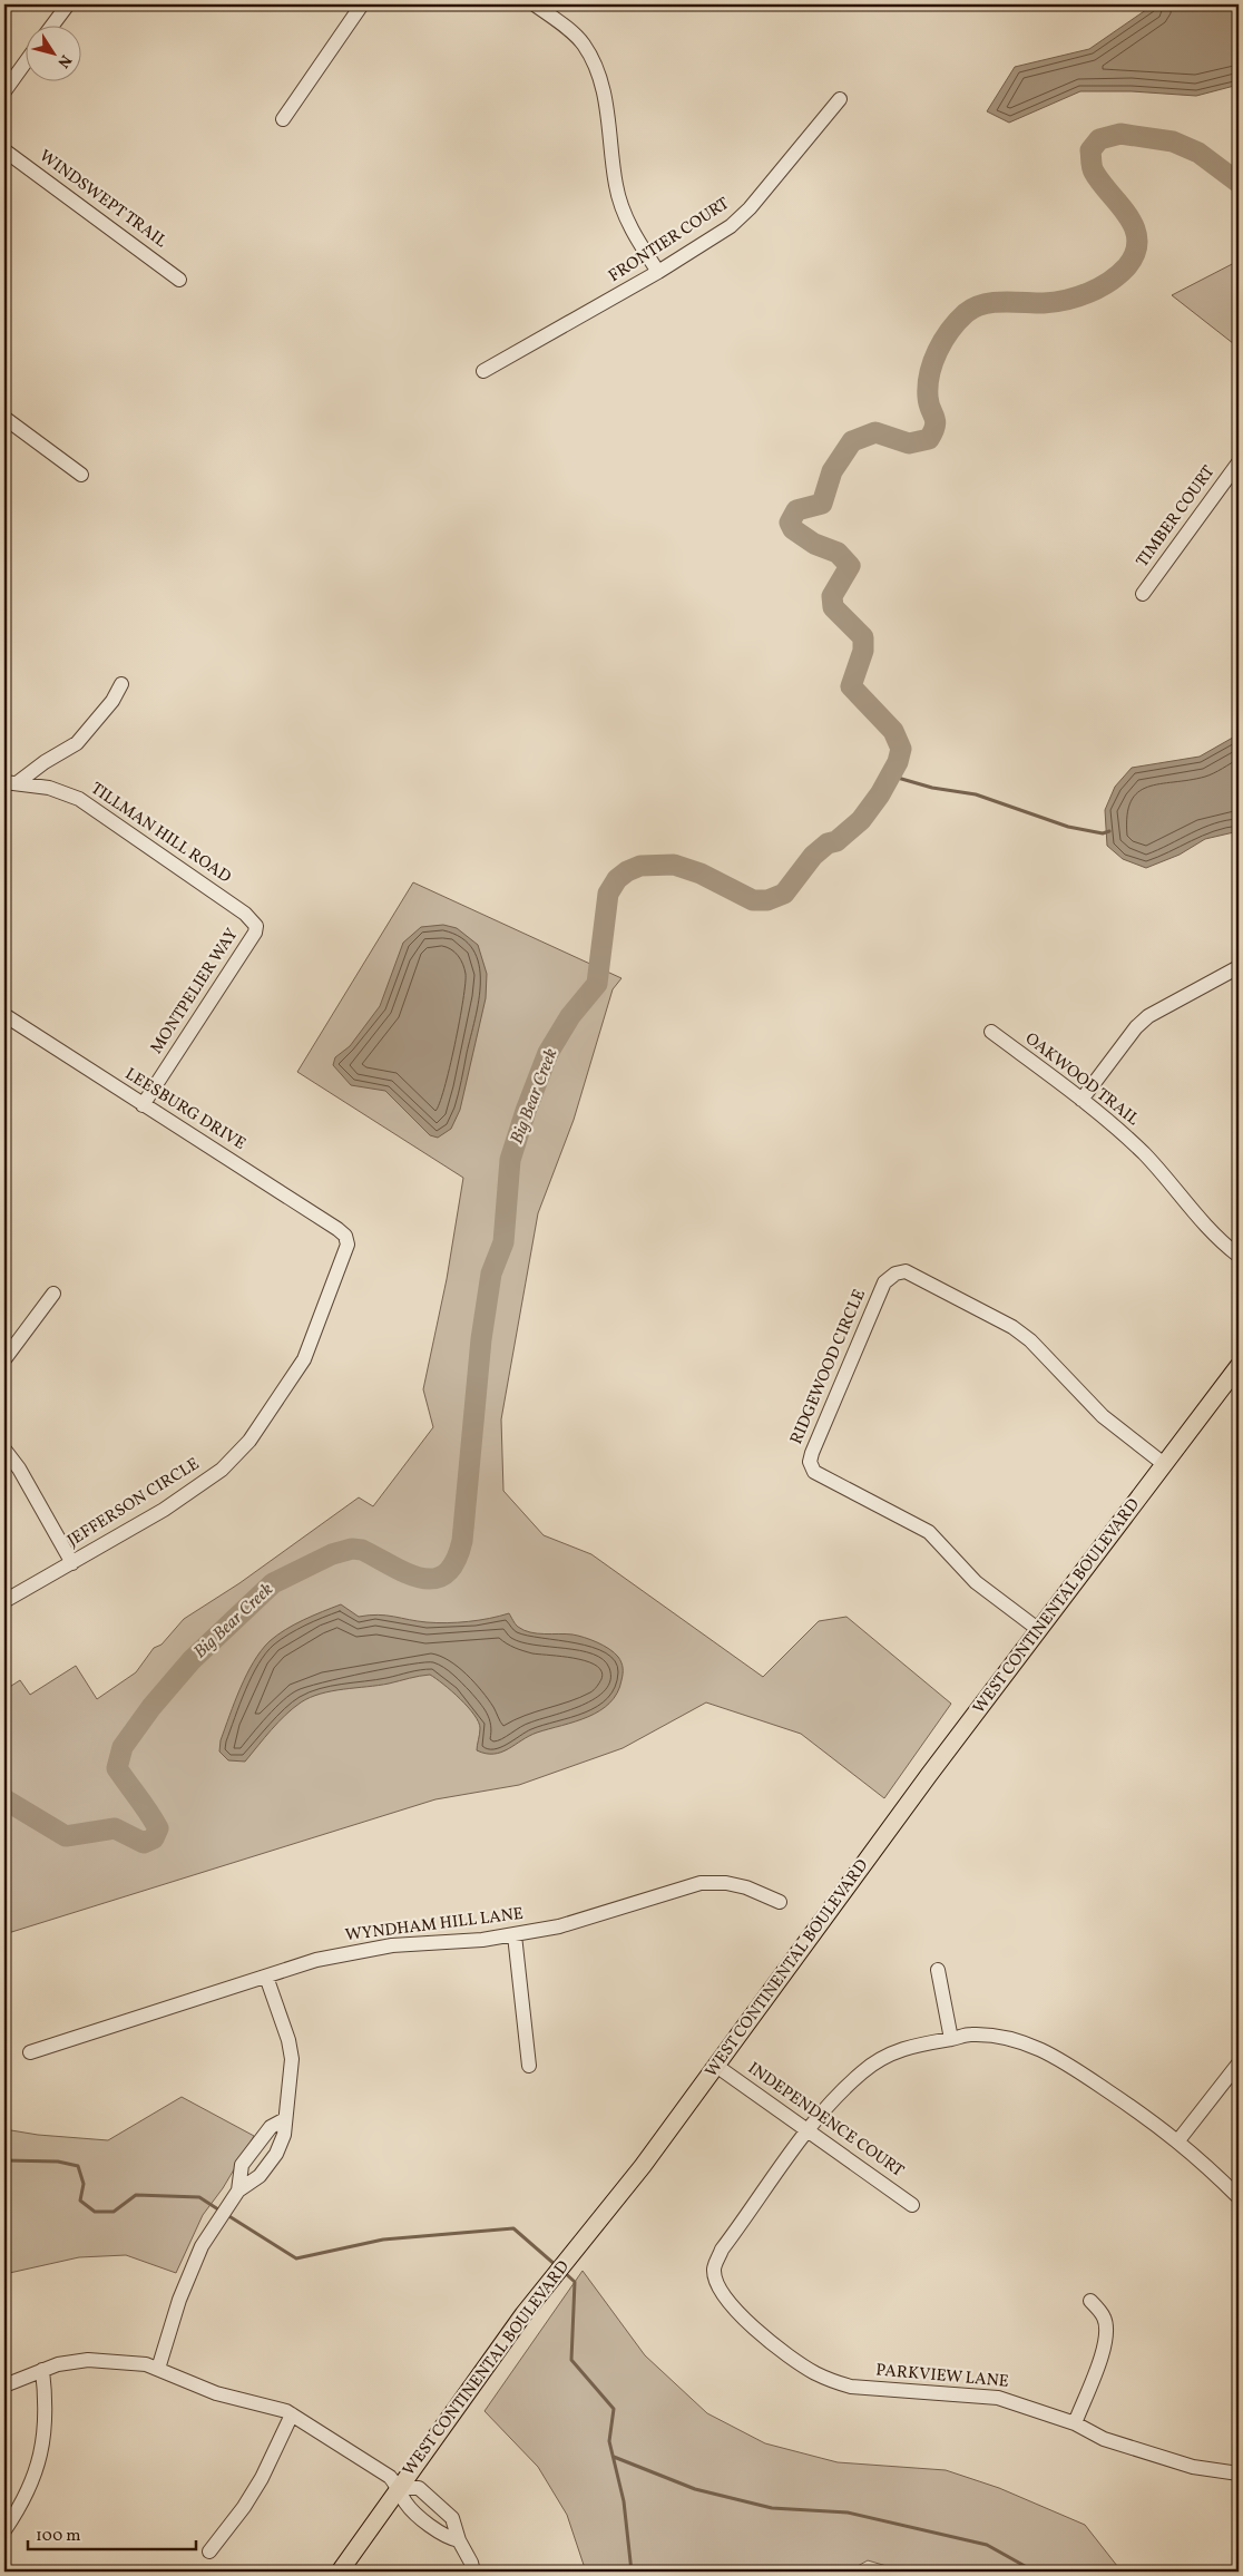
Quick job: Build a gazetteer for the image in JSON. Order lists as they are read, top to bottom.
{
  "streets": {
    "main road": ["WEST CONTINENTAL BOULEVARD"],
    "street": [
      "WINDSWEPT TRAIL",
      "FRONTIER COURT",
      "TIMBER COURT",
      "TILLMAN HILL ROAD",
      "MONTPELIER WAY",
      "OAKWOOD TRAIL",
      "LEESBURG DRIVE",
      "RIDGEWOOD CIRCLE",
      "JEFFERSON CIRCLE",
      "WYNDHAM HILL LANE",
      "INDEPENDENCE COURT",
      "PARKVIEW LANE"
    ]
  },
  "crossings": [
    ["TILLMAN HILL ROAD", "MONTPELIER WAY"],
    ["MONTPELIER WAY", "LEESBURG DRIVE"],
    ["LEESBURG DRIVE", "JEFFERSON CIRCLE"],
    ["RIDGEWOOD CIRCLE", "WEST CONTINENTAL BOULEVARD"],
    ["WEST CONTINENTAL BOULEVARD", "INDEPENDENCE COURT"],
    ["INDEPENDENCE COURT", "PARKVIEW LANE"]
  ],
  "water": ["Big Bear Creek"],
  "scale_bar": "100 m",
  "north": "bottom right"
}
